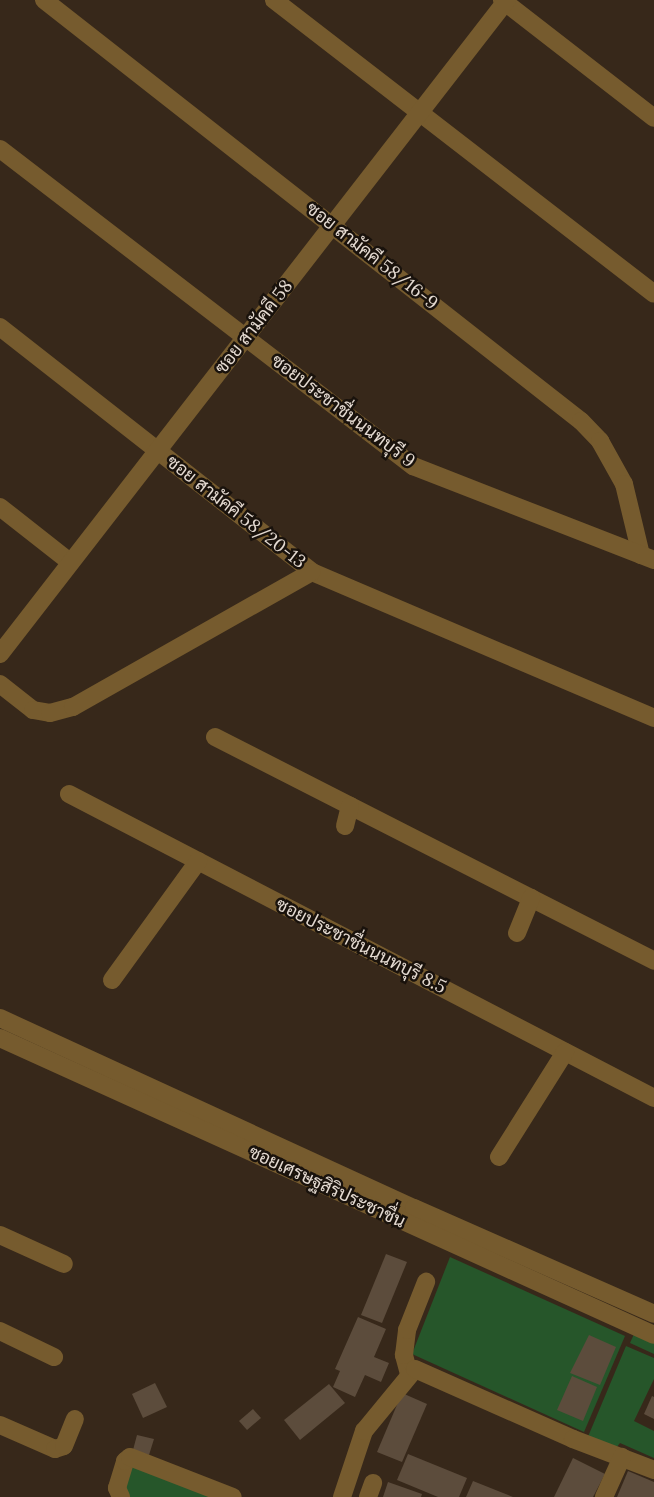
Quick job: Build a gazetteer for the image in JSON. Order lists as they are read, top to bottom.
{
  "streets": {
    "street": [
      "ซอย สามัคคี 58/16-9",
      "ซอย สามัคคี 58",
      "ซอยประชาชื่นนนทบุรี 9",
      "ซอย สามัคคี 58/20-13",
      "ซอยประชาชื่นนนทบุรี 8.5",
      "ซอยเศรษฐสิริประชาชื่น"
    ]
  },
  "crossings": [
    ["ซอย สามัคคี 58/16-9", "ซอย สามัคคี 58"],
    ["ซอย สามัคคี 58/16-9", "ซอยประชาชื่นนนทบุรี 9"],
    ["ซอย สามัคคี 58", "ซอยประชาชื่นนนทบุรี 9"],
    ["ซอย สามัคคี 58", "ซอย สามัคคี 58/20-13"]
  ]
}
